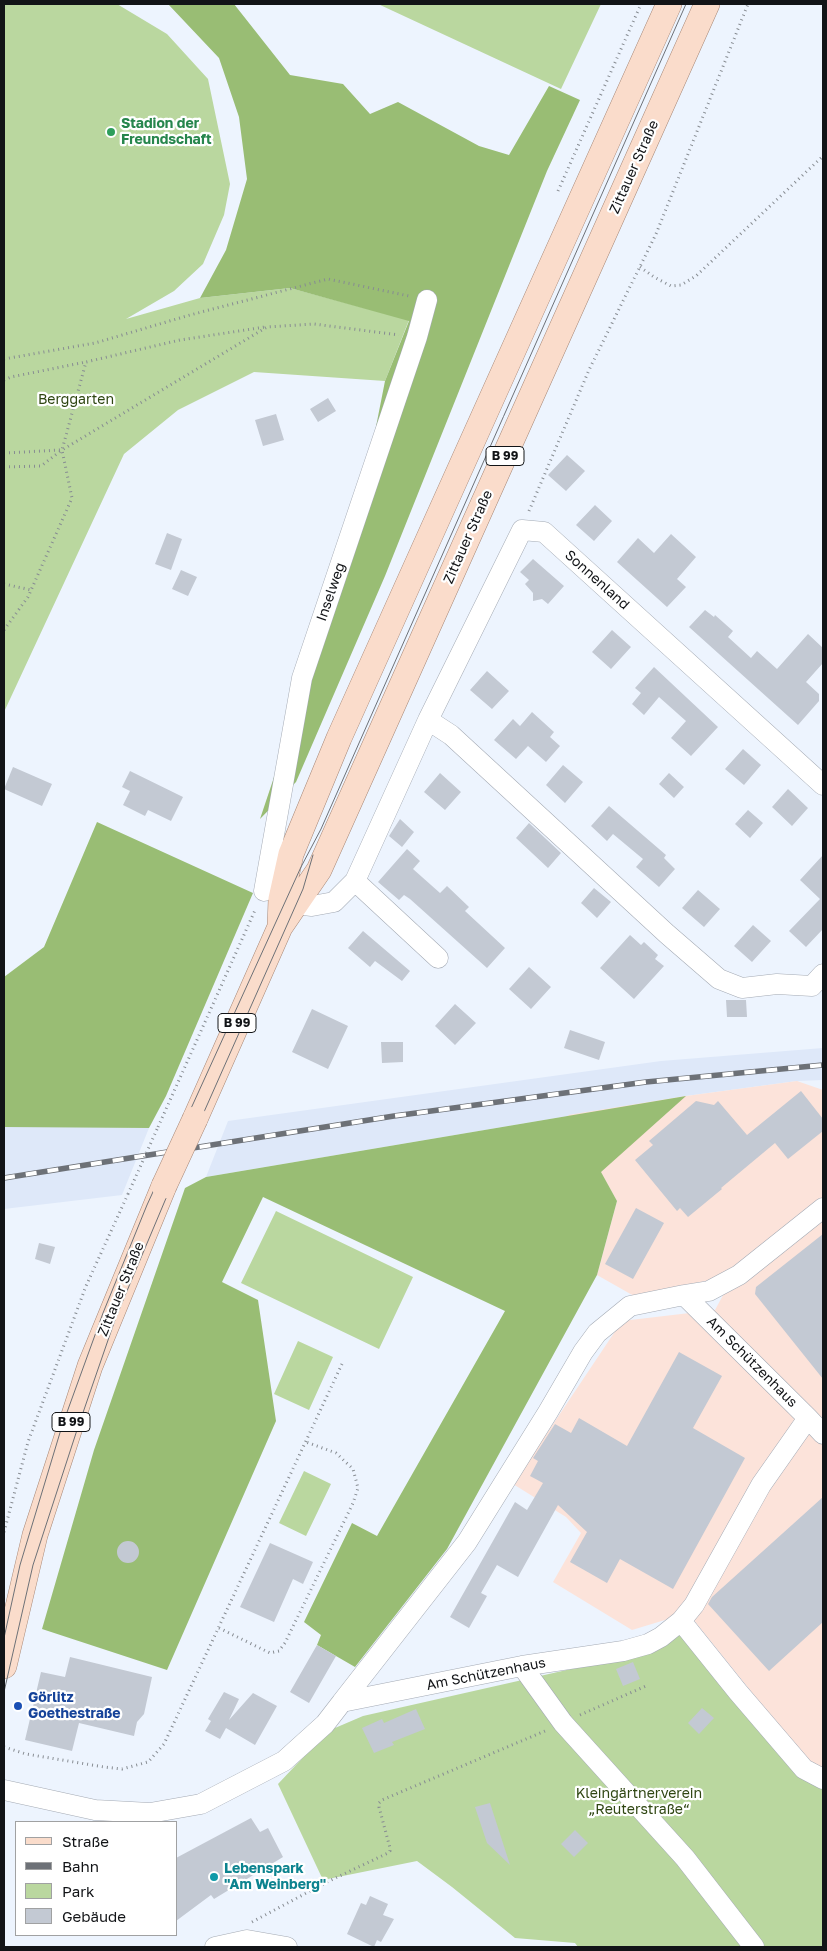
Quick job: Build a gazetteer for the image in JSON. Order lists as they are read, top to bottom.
{
  "streets": {
    "main road": ["Zittauer Straße", "B 99"],
    "street": ["Sonnenland", "Inselweg", "Am Schützenhaus"]
  },
  "crossings": [
    ["Zittauer Straße", "Inselweg"]
  ],
  "parks": ["Berggarten", "Kleingärtnerverein „Reuterstraße“"],
  "places": ["Stadion der Freundschaft", "Görlitz Goethestraße", "Lebenspark \"Am Weinberg\""],
  "legend": [
    "Straße",
    "Bahn",
    "Park",
    "Gebäude"
  ]
}
